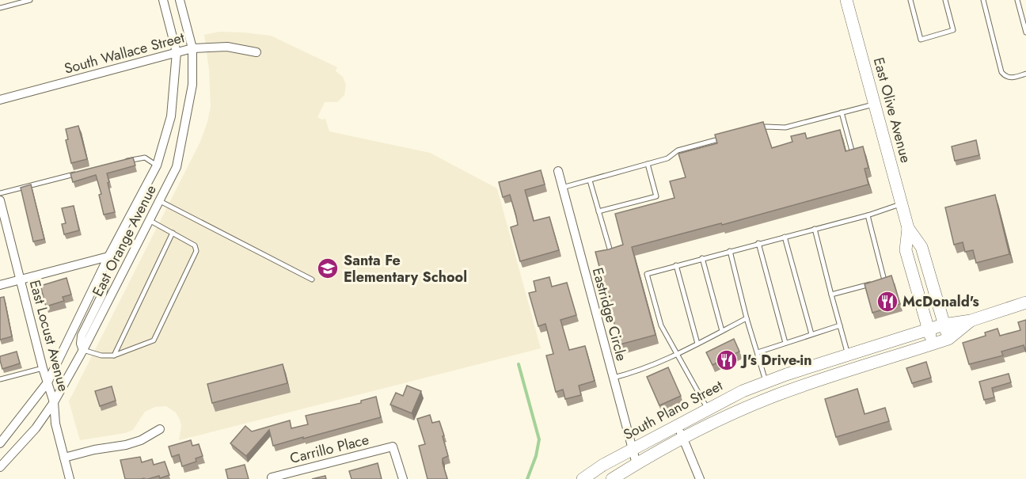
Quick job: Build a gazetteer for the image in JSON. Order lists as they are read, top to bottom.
{
  "streets": {
    "main road": ["East Olive Avenue", "South Plano Street"],
    "street": [
      "South Wallace Street",
      "East Orange Avenue",
      "Eastridge Circle",
      "East Locust Avenue",
      "Carrillo Place"
    ]
  },
  "crossings": [
    ["South Wallace Street", "East Orange Avenue"],
    ["East Olive Avenue", "South Plano Street"],
    ["East Orange Avenue", "East Locust Avenue"],
    ["Eastridge Circle", "South Plano Street"]
  ],
  "places": {
    "school or university": ["Santa Fe Elementary School"],
    "restaurant": ["McDonald's", "J's Drive-in"]
  }
}
